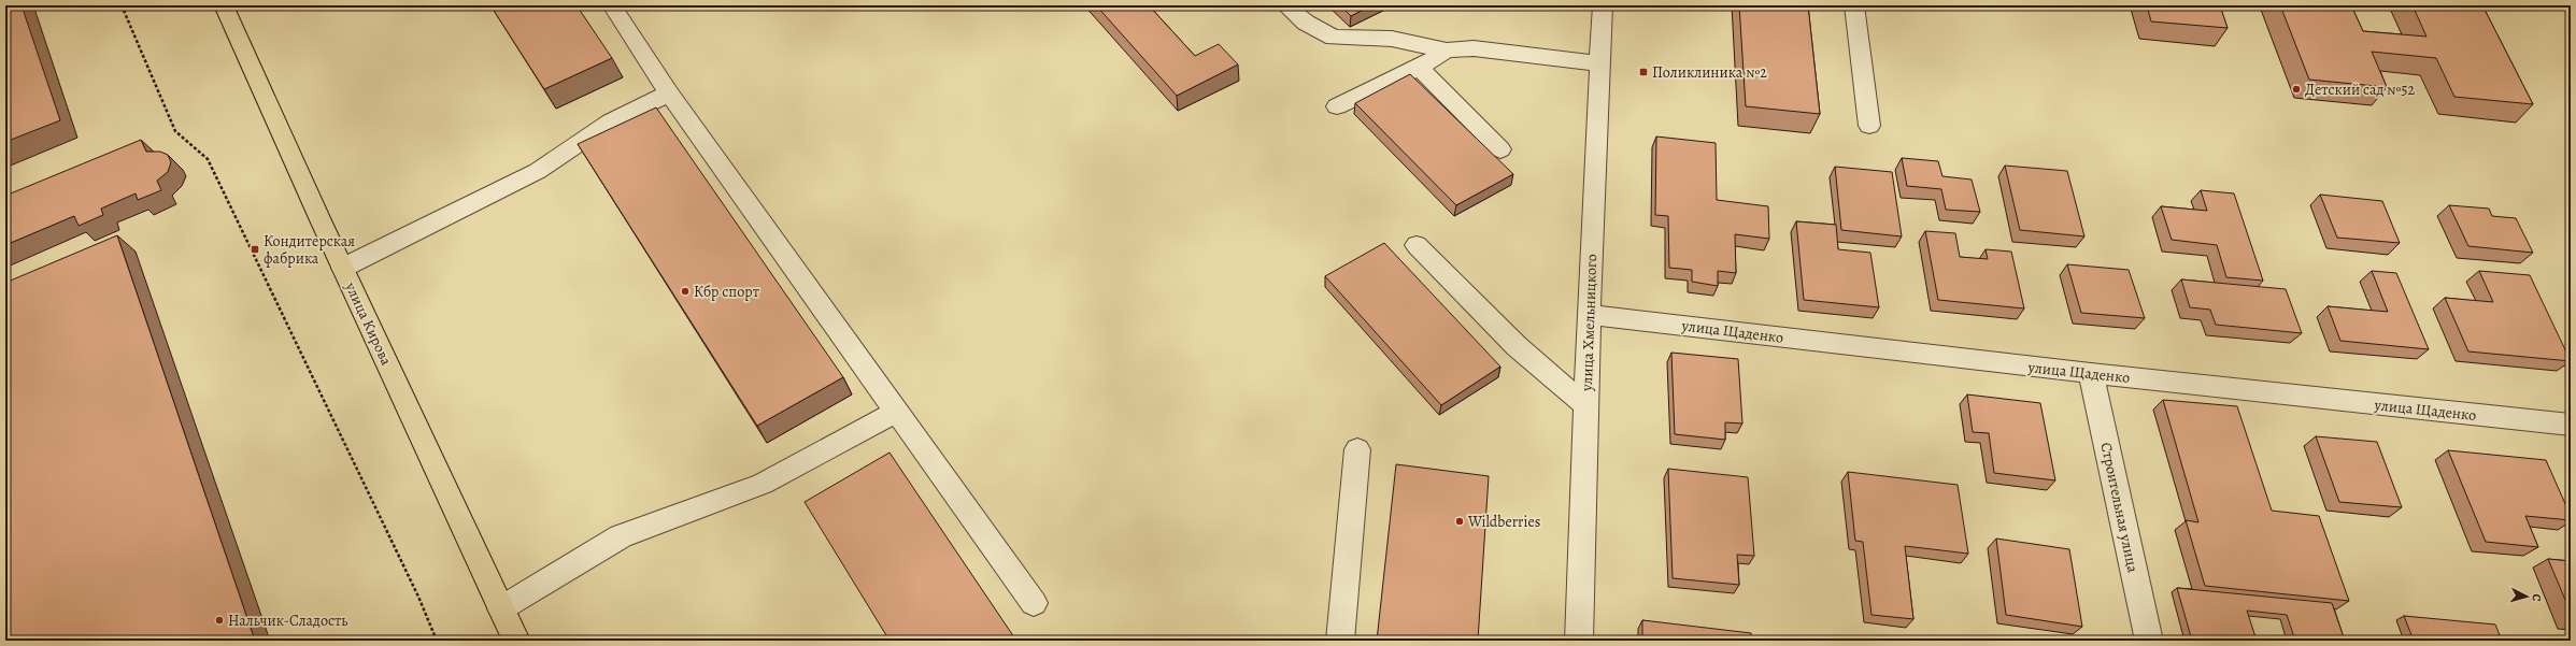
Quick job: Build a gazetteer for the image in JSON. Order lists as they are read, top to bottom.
{
  "streets": {
    "main road": ["улица Кирова"],
    "street": ["улица Хмельницкого", "улица Щаденко", "Строительная улица"]
  },
  "crossings": [
    ["улица Хмельницкого", "улица Щаденко"],
    ["улица Щаденко", "Строительная улица"]
  ],
  "places": {
    "transit": ["Поликлиника №2", "Кондитерская фабрика"],
    "other": [
      "Детский сад №52",
      "Кбр спорт",
      "Wildberries",
      "Нальчик-Сладость"
    ]
  },
  "north": "right"
}
